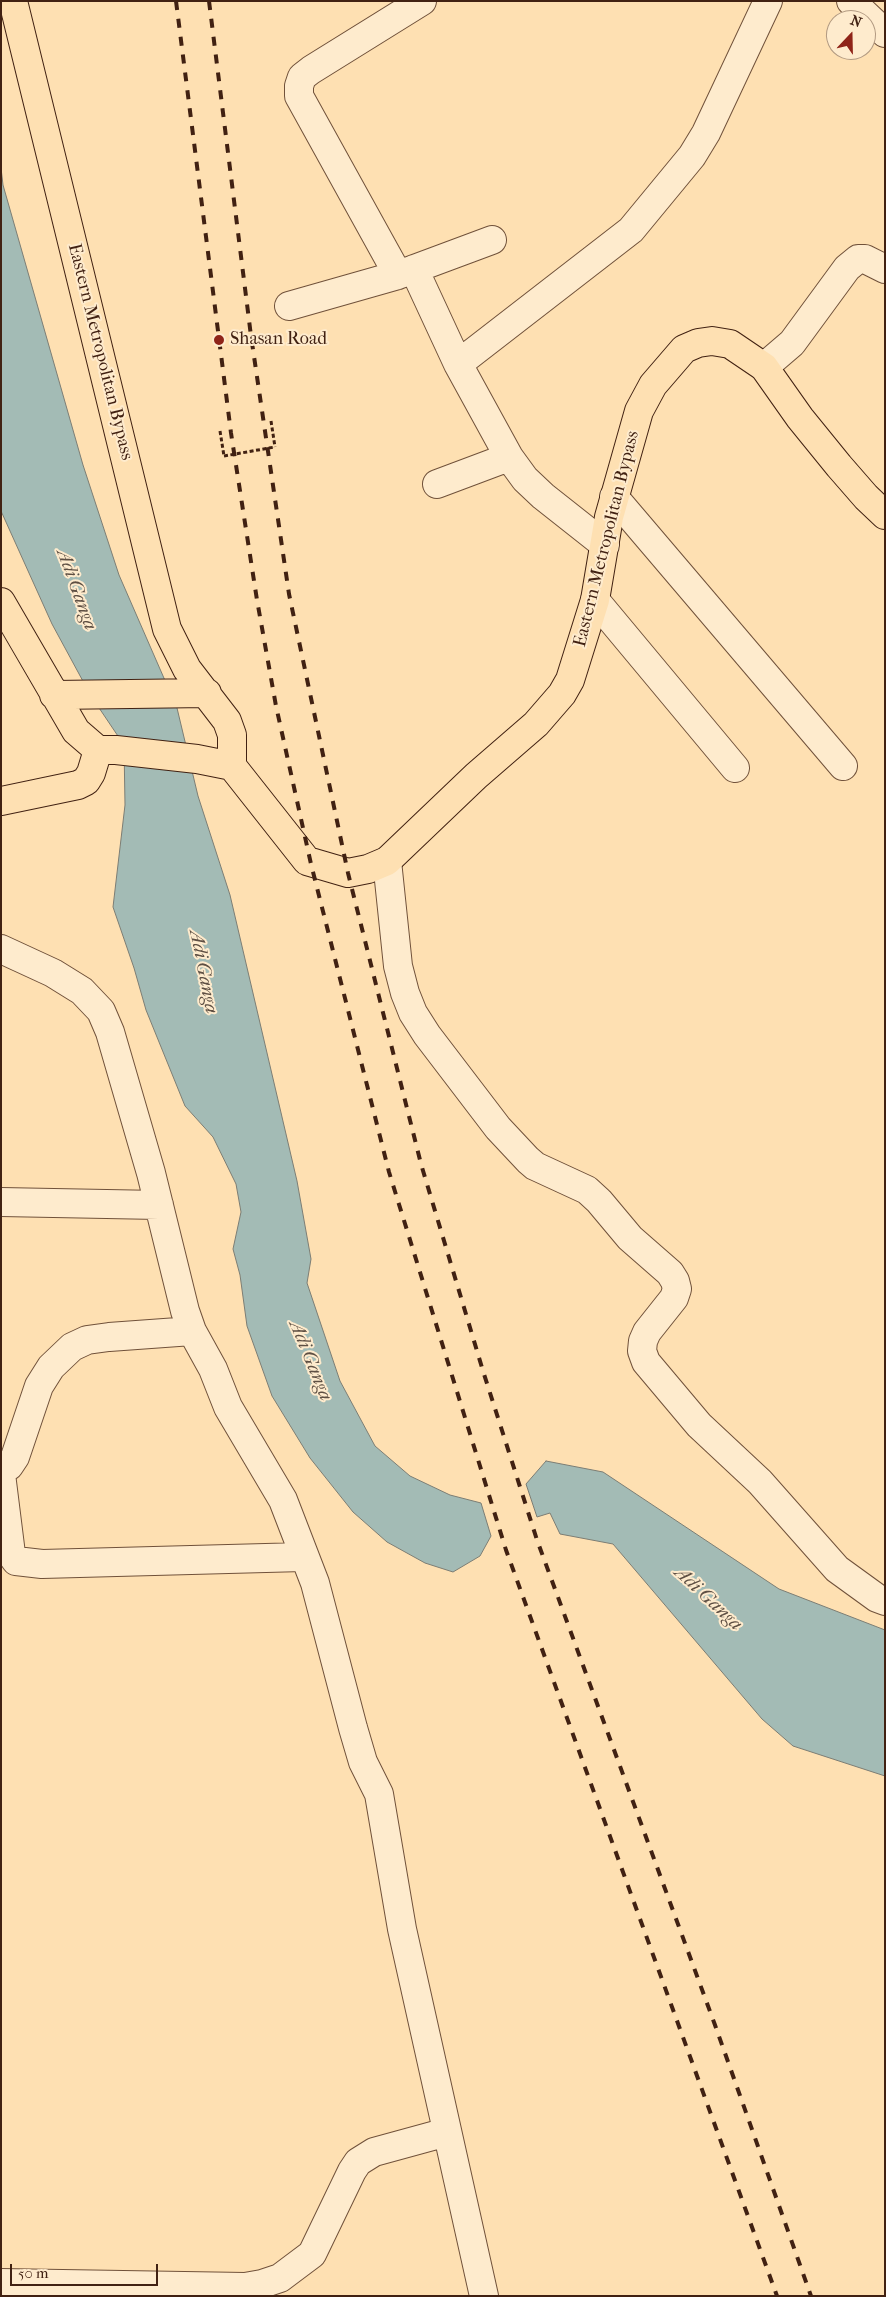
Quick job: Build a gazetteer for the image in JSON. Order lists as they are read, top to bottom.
{
  "streets": {
    "main road": ["Eastern Metropolitan Bypass"]
  },
  "water": ["Adi Ganga"],
  "places": ["Shasan Road"],
  "scale_bar": "50 m",
  "north": "top"
}
